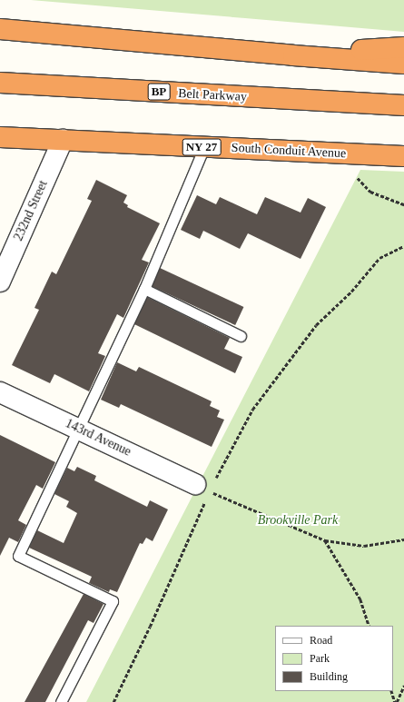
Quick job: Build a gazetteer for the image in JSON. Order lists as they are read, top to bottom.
{
  "streets": {
    "highway": [
      "BP",
      "Belt Parkway",
      "NY 27",
      "South Conduit Avenue"
    ],
    "street": ["232nd Street", "143rd Avenue"]
  },
  "crossings": [
    ["South Conduit Avenue", "232nd Street"]
  ],
  "parks": ["Brookville Park"],
  "legend": ["Road", "Park", "Building"]
}
